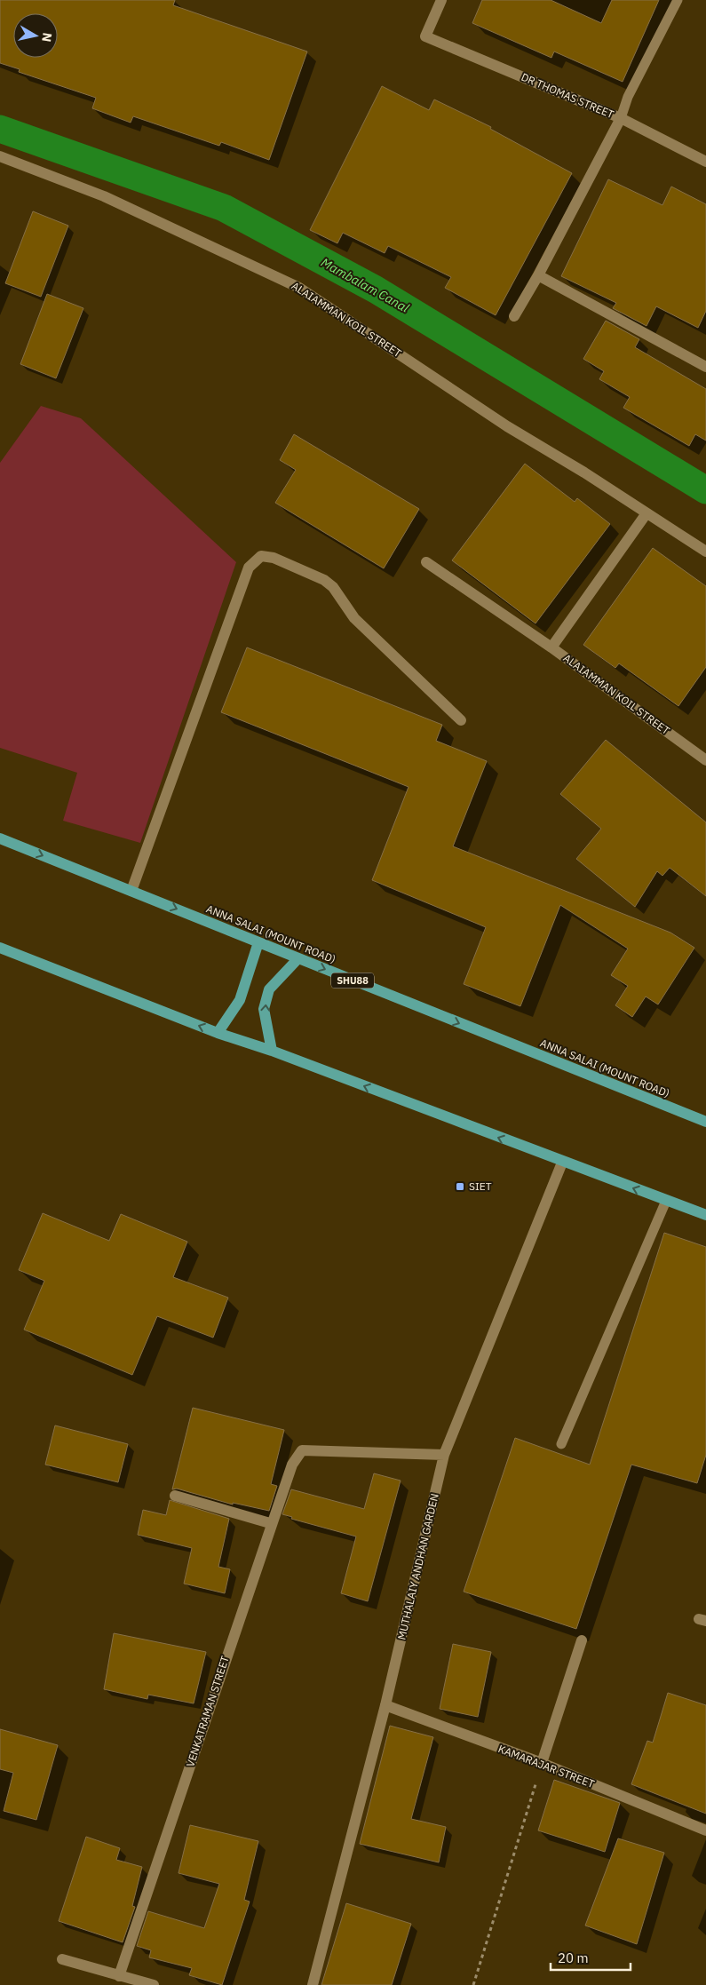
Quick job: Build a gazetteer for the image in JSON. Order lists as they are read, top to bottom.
{
  "streets": {
    "main road": ["ANNA SALAI (MOUNT ROAD)", "SHU88"],
    "street": [
      "DR THOMAS STREET",
      "ALAIAMMAN KOIL STREET",
      "MUTHALAIY ANDHAN GARDEN",
      "VENKATRAMAN STREET",
      "KAMARAJAR STREET"
    ]
  },
  "crossings": [
    ["MUTHALAIY ANDHAN GARDEN", "VENKATRAMAN STREET"],
    ["MUTHALAIY ANDHAN GARDEN", "KAMARAJAR STREET"]
  ],
  "water": ["Mambalam Canal"],
  "places": {
    "transit": ["SIET"]
  },
  "scale_bar": "20 m",
  "north": "right"
}
